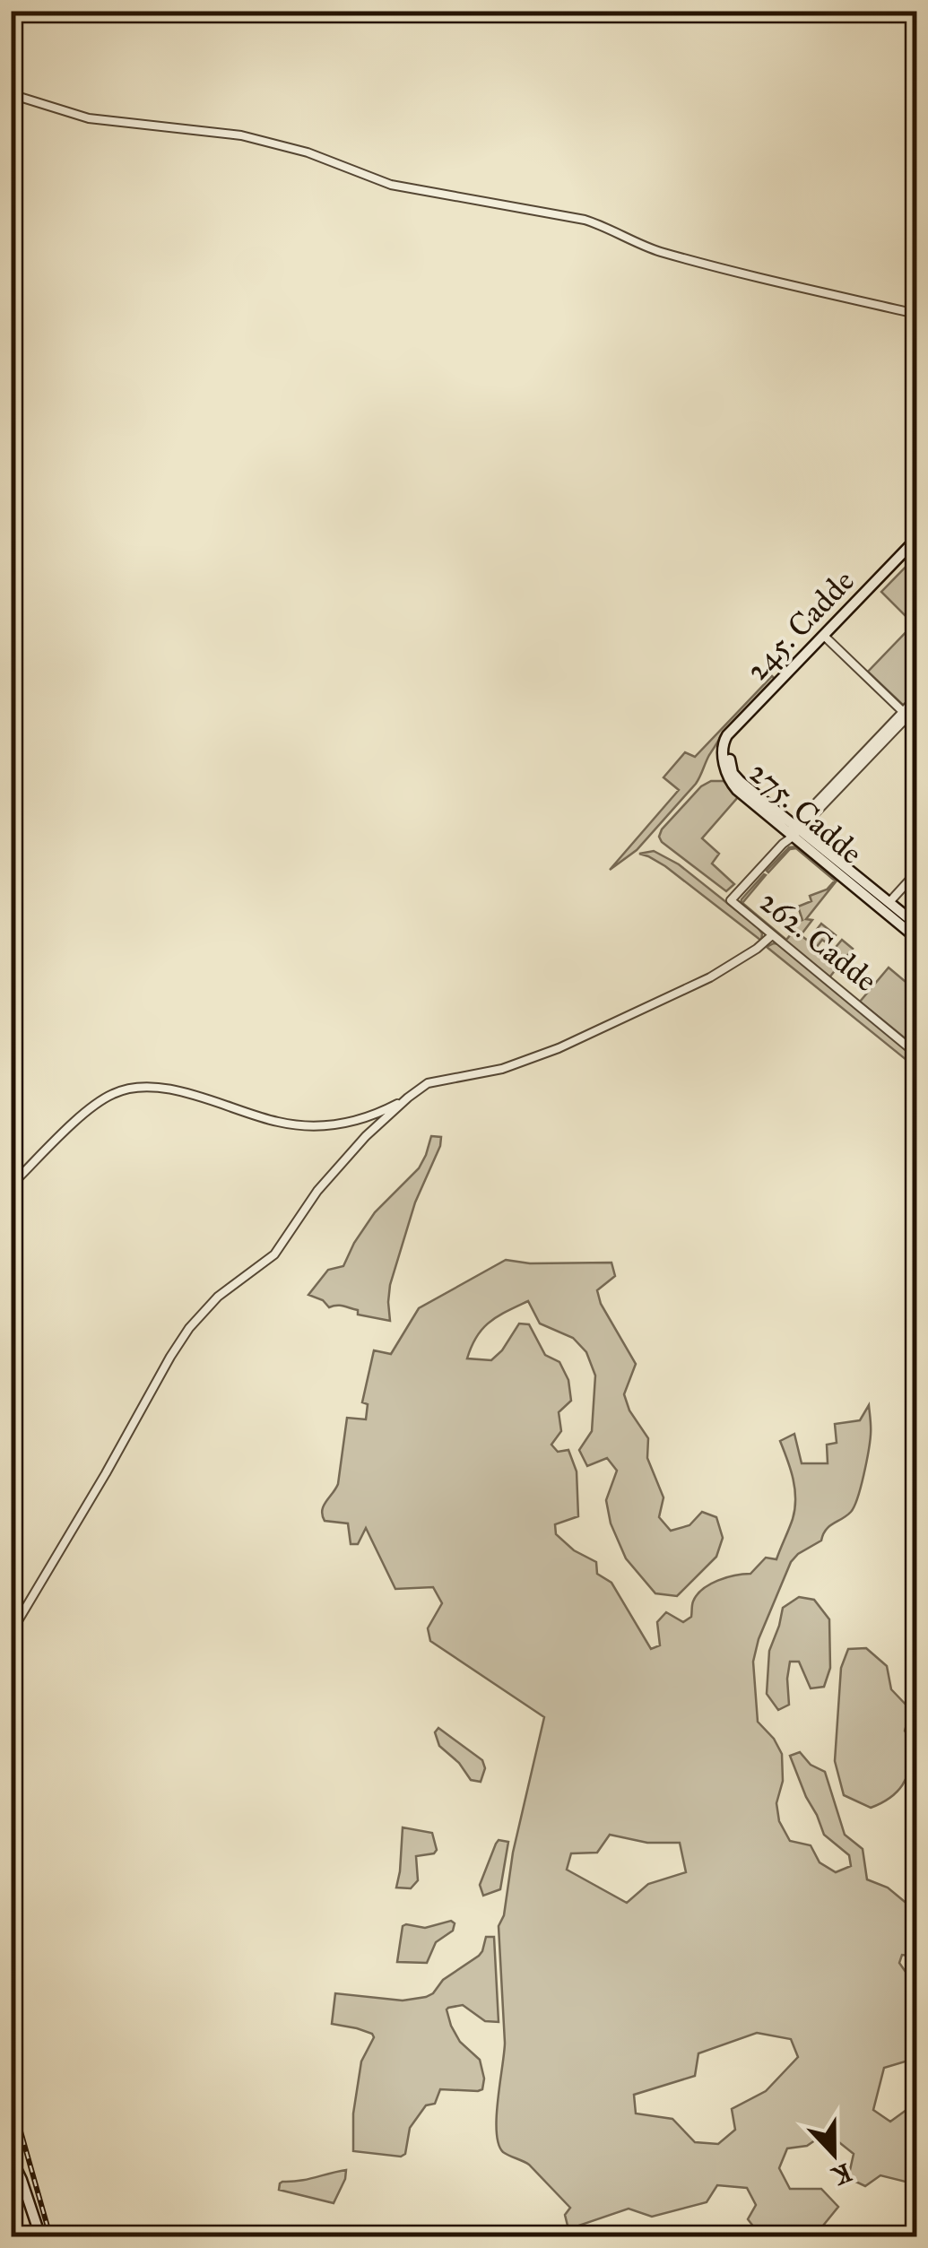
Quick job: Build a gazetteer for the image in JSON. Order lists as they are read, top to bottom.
{
  "streets": {
    "street": ["245. Cadde", "275. Cadde", "262. Cadde"]
  },
  "crossings": [
    ["245. Cadde", "275. Cadde"],
    ["275. Cadde", "262. Cadde"]
  ],
  "north": "bottom"
}
